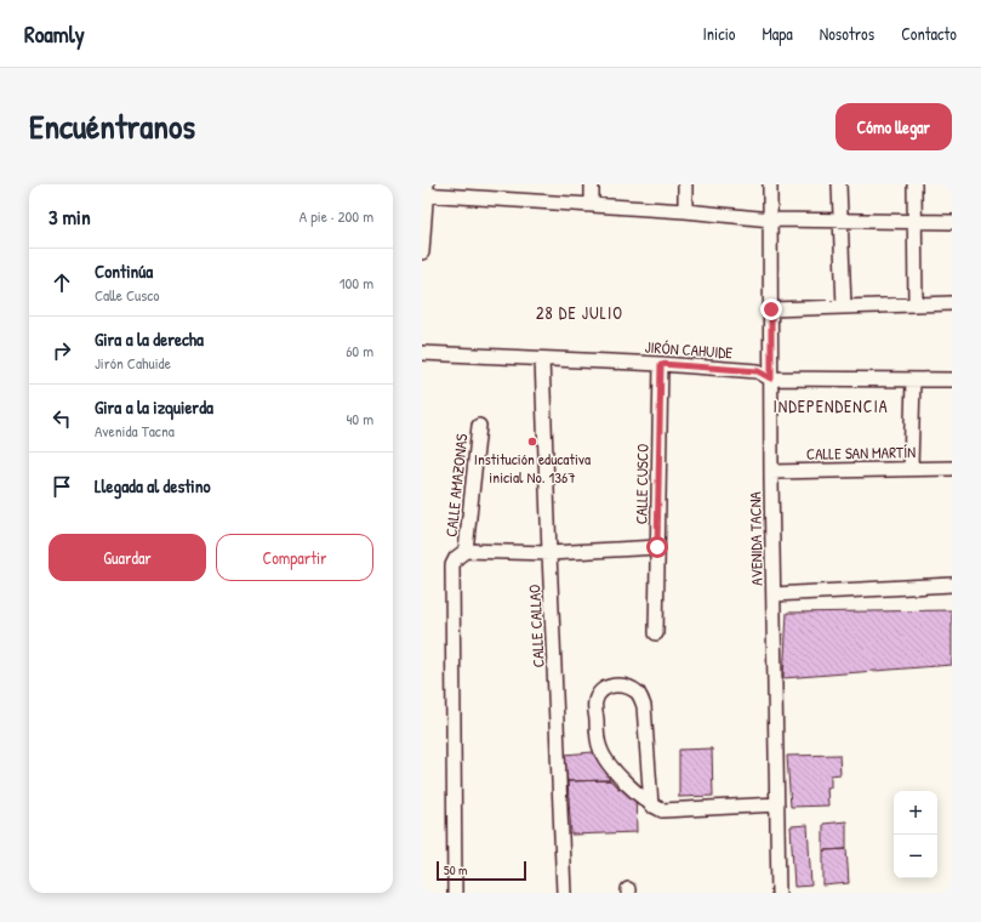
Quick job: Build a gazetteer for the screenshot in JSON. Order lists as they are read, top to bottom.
{
  "streets": {
    "street": [
      "JIRÓN CAHUIDE",
      "CALLE SAN MARTÍN",
      "CALLE CUSCO",
      "CALLE AMAZONAS",
      "AVENIDA TACNA",
      "CALLE CALLAO"
    ]
  },
  "crossings": [
    ["JIRÓN CAHUIDE", "CALLE CUSCO"],
    ["JIRÓN CAHUIDE", "AVENIDA TACNA"],
    ["JIRÓN CAHUIDE", "CALLE CALLAO"],
    ["CALLE SAN MARTÍN", "AVENIDA TACNA"]
  ],
  "districts": ["28 DE JULIO", "INDEPENDENCIA"],
  "places": ["Institución educativa inicial No. 1367"],
  "scale_bar": "50 m",
  "page": {
    "header": "Roamly",
    "nav": [
      "Inicio",
      "Mapa",
      "Nosotros",
      "Contacto"
    ],
    "title": "Encuéntranos",
    "buttons": [
      "Cómo llegar",
      ["Guardar", "Compartir"]
    ],
    "heading": ["3 min", "A pie · 200 m"],
    "list": [
      ["Continúa", "Calle Cusco", "100 m"],
      ["Gira a la derecha", "Jirón Cahuide", "60 m"],
      ["Gira a la izquierda", "Avenida Tacna", "40 m"],
      "Llegada al destino"
    ],
    "map_buttons": ["+", "−"],
    "scale": "50 m"
  }
}
